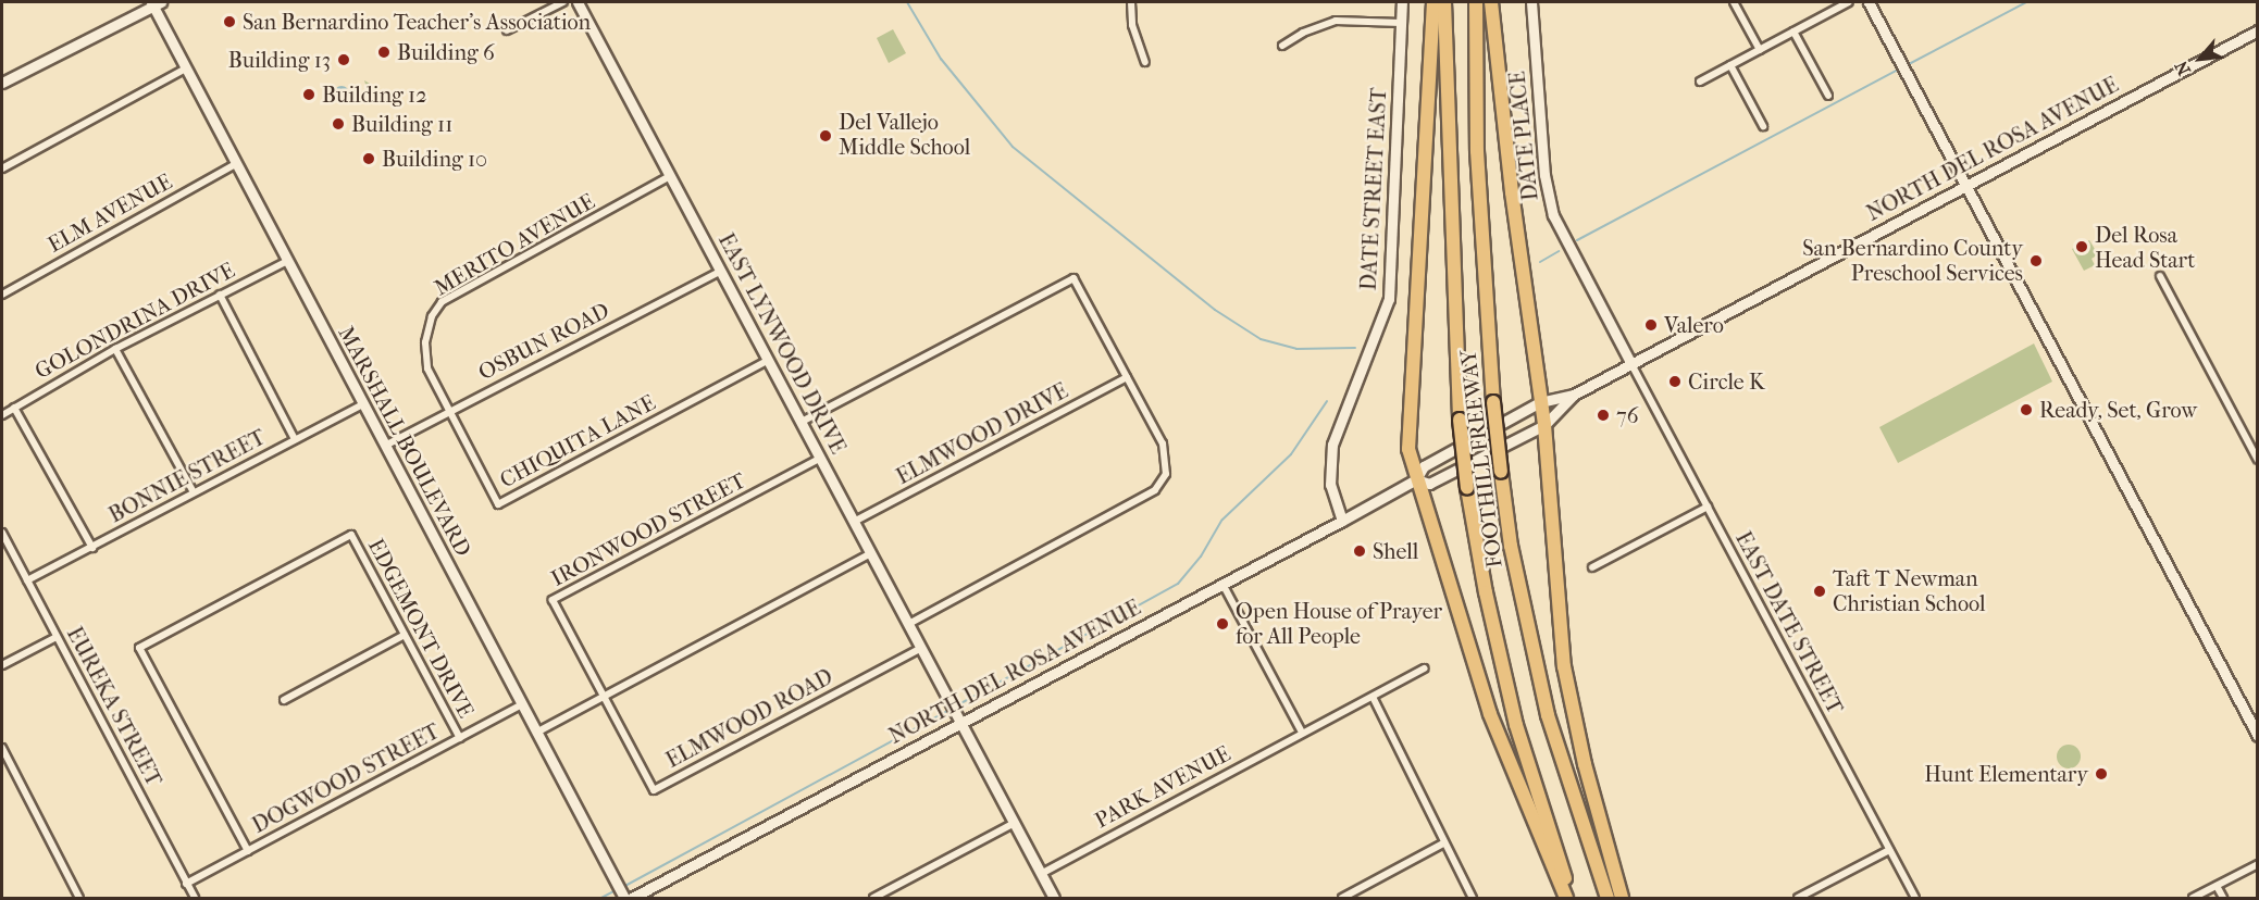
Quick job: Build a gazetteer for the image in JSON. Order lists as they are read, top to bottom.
{
  "streets": {
    "highway": ["FOOTHILL FREEWAY"],
    "street": [
      "DATE PLACE",
      "NORTH DEL ROSA AVENUE",
      "DATE STREET EAST",
      "ELM AVENUE",
      "MERITO AVENUE",
      "GOLONDRINA DRIVE",
      "OSBUN ROAD",
      "EAST LYNWOOD DRIVE",
      "ELMWOOD DRIVE",
      "MARSHALL BOULEVARD",
      "CHIQUITA LANE",
      "BONNIE STREET",
      "IRONWOOD STREET",
      "EAST DATE STREET",
      "EDGEMONT DRIVE",
      "EUREKA STREET",
      "ELMWOOD ROAD",
      "DOGWOOD STREET",
      "PARK AVENUE"
    ]
  },
  "crossings": [
    ["DATE PLACE", "NORTH DEL ROSA AVENUE"],
    ["DATE PLACE", "EAST DATE STREET"],
    ["NORTH DEL ROSA AVENUE", "DATE STREET EAST"],
    ["NORTH DEL ROSA AVENUE", "EAST LYNWOOD DRIVE"],
    ["NORTH DEL ROSA AVENUE", "EAST DATE STREET"],
    ["ELM AVENUE", "MARSHALL BOULEVARD"],
    ["MERITO AVENUE", "OSBUN ROAD"],
    ["MERITO AVENUE", "EAST LYNWOOD DRIVE"],
    ["MERITO AVENUE", "CHIQUITA LANE"],
    ["GOLONDRINA DRIVE", "MARSHALL BOULEVARD"],
    ["OSBUN ROAD", "EAST LYNWOOD DRIVE"],
    ["OSBUN ROAD", "MARSHALL BOULEVARD"],
    ["OSBUN ROAD", "CHIQUITA LANE"],
    ["EAST LYNWOOD DRIVE", "ELMWOOD DRIVE"],
    ["EAST LYNWOOD DRIVE", "CHIQUITA LANE"],
    ["EAST LYNWOOD DRIVE", "IRONWOOD STREET"],
    ["EAST LYNWOOD DRIVE", "ELMWOOD ROAD"],
    ["EAST LYNWOOD DRIVE", "PARK AVENUE"],
    ["MARSHALL BOULEVARD", "BONNIE STREET"],
    ["MARSHALL BOULEVARD", "DOGWOOD STREET"],
    ["BONNIE STREET", "EUREKA STREET"],
    ["IRONWOOD STREET", "ELMWOOD ROAD"],
    ["EDGEMONT DRIVE", "DOGWOOD STREET"],
    ["EUREKA STREET", "DOGWOOD STREET"]
  ],
  "places": [
    "San Bernardino Teacher's Association",
    "Building 6",
    "Building 13",
    "Building 12",
    "Building 11",
    "Del Vallejo Middle School",
    "Building 10",
    "Del Rosa Head Start",
    "San Bernardino County Preschool Services",
    "Valero",
    "Circle K",
    "Ready, Set, Grow",
    "76",
    "Shell",
    "Taft T Newman Christian School",
    "Open House of Prayer for All People",
    "Hunt Elementary"
  ],
  "north": "bottom left"
}
